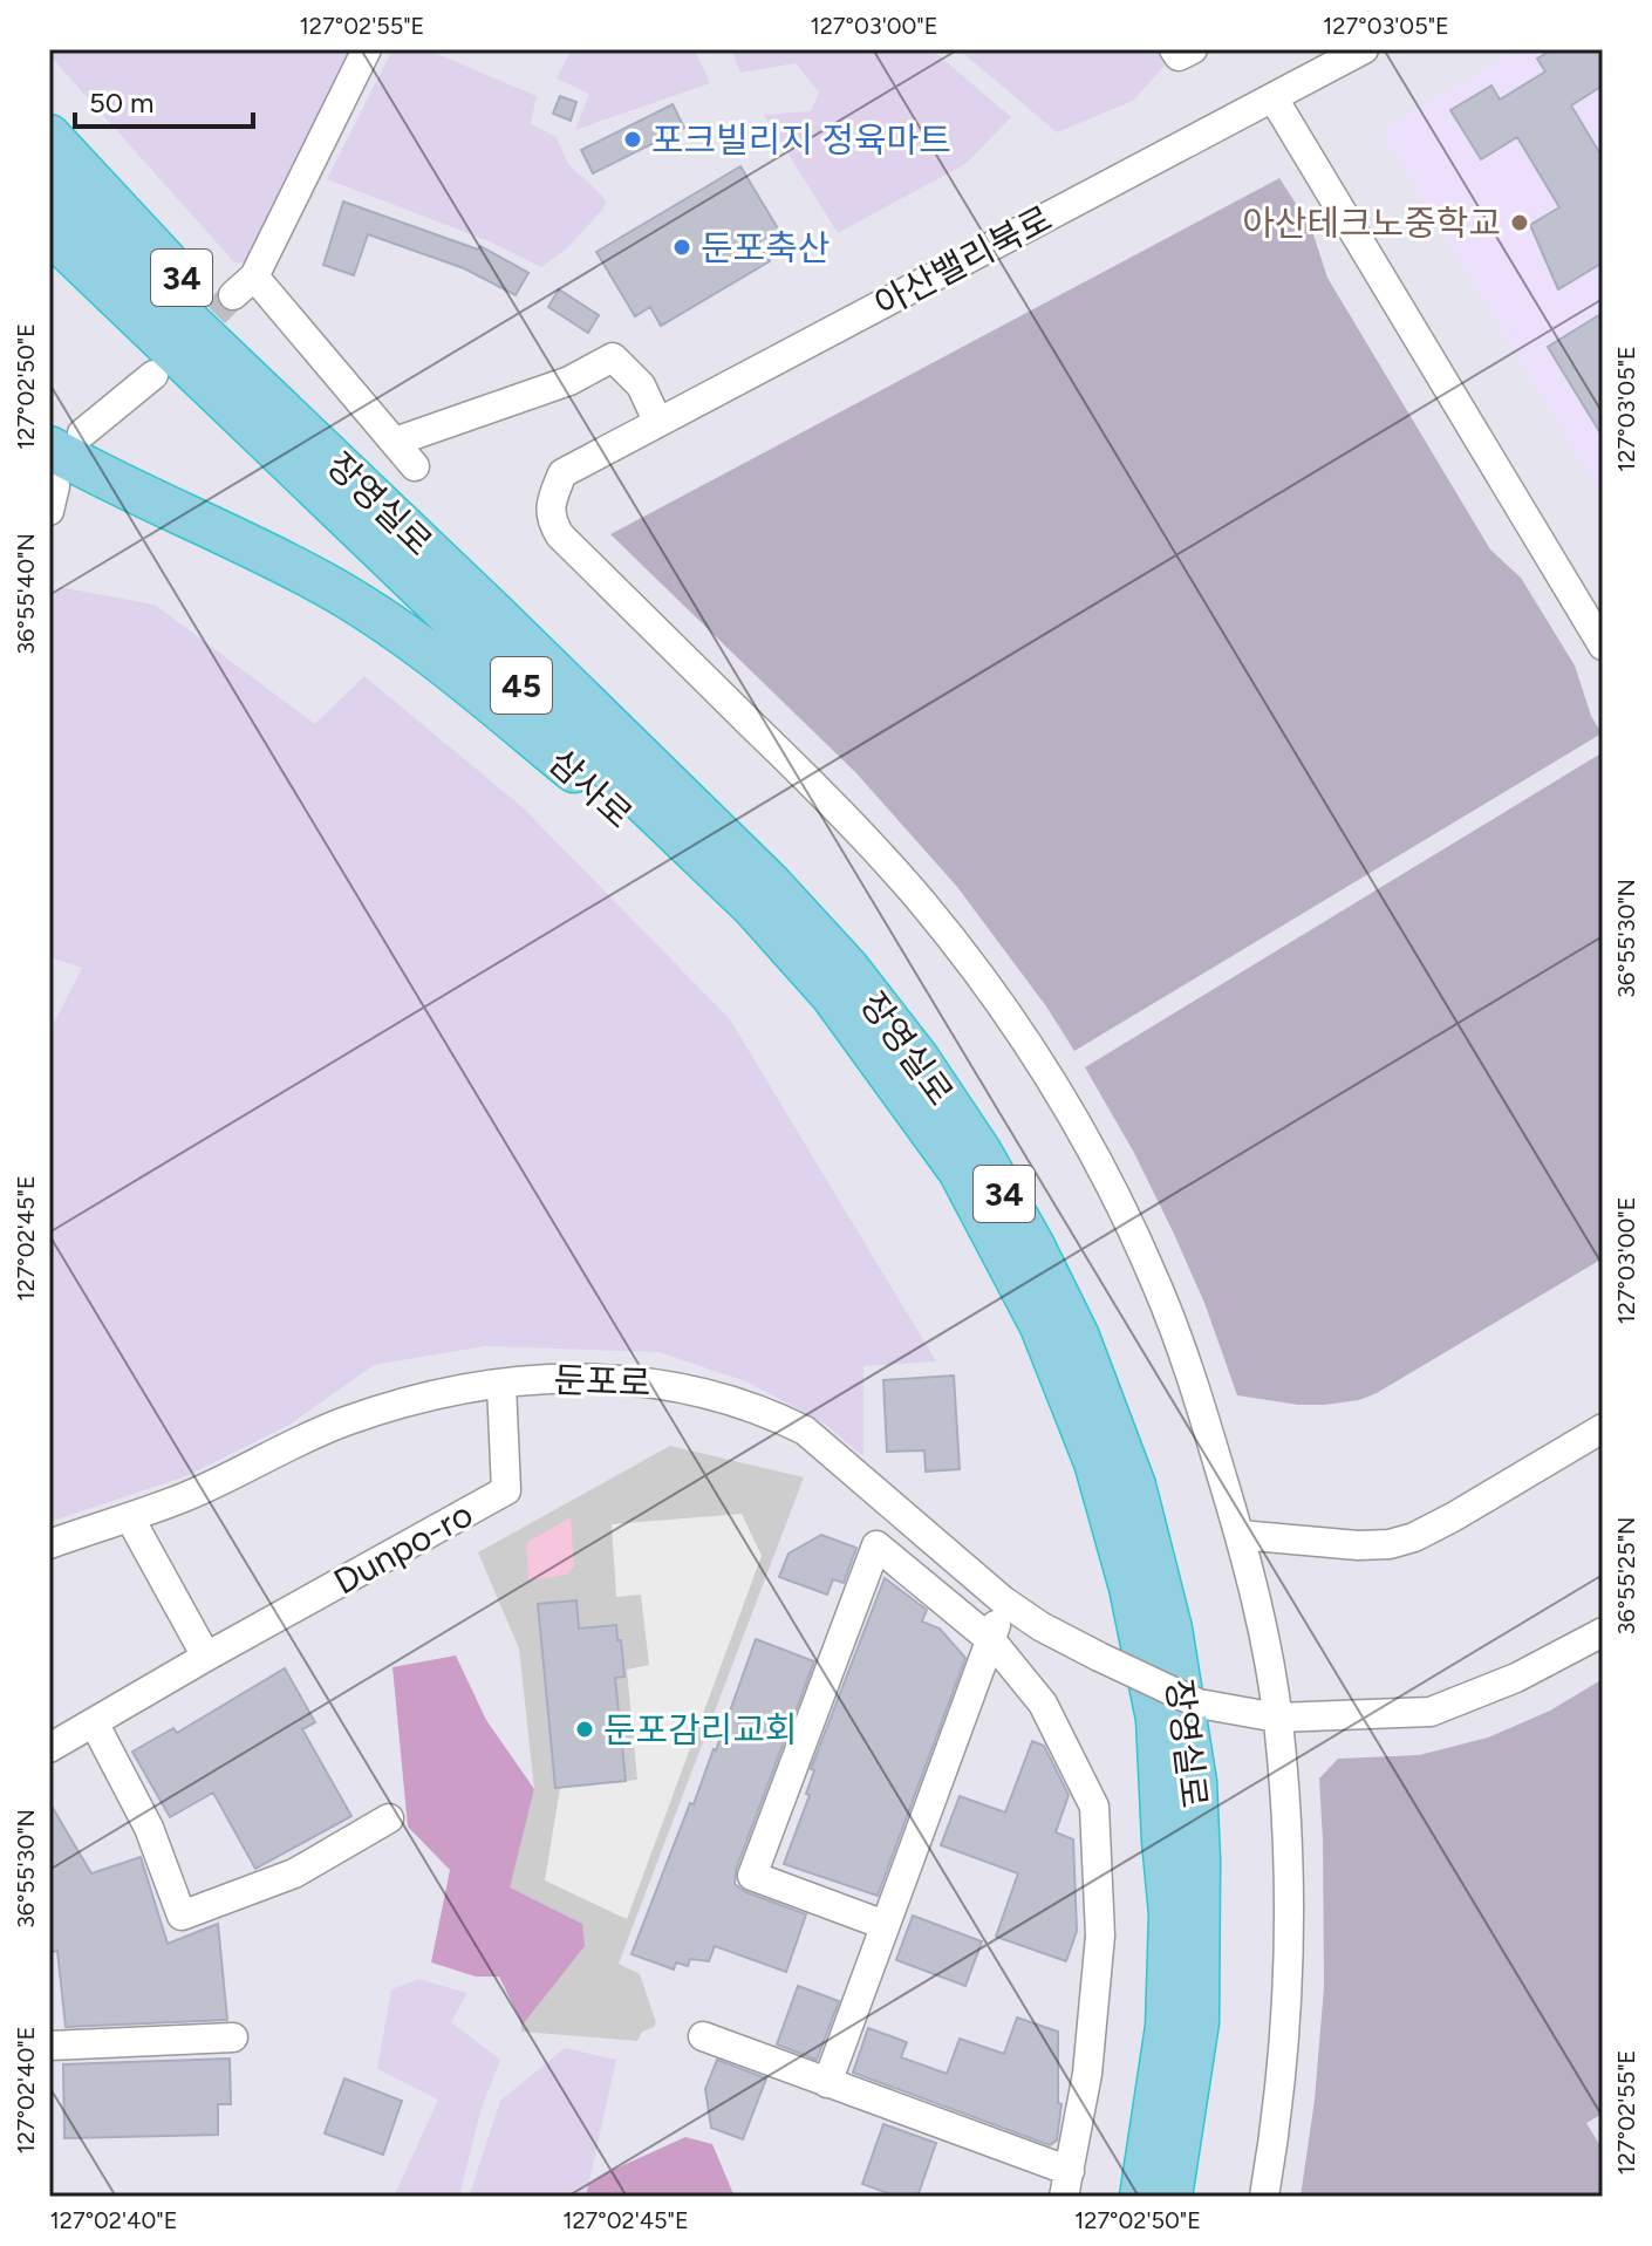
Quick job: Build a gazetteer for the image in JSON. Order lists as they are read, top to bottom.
{
  "streets": {
    "highway": [
      "34",
      "장영실로",
      "45",
      "삼사로"
    ],
    "street": ["아산밸리북로", "둔포로", "Dunpo-ro"]
  },
  "crossings": [
    ["34", "장영실로"],
    ["장영실로", "삼사로"],
    ["둔포로", "Dunpo-ro"]
  ],
  "places": [
    "포크빌리지 정육마트",
    "아산테크노중학교",
    "둔포축산",
    "둔포감리교회"
  ],
  "scale_bar": "50 m",
  "coordinates": [
    "127°02'55\"E",
    "127°03'00\"E",
    "127°03'05\"E",
    "127°02'50\"E",
    "36°55'40\"N",
    "36°55'30\"N",
    "127°02'45\"E",
    "36°55'25\"N",
    "127°02'40\"E"
  ]
}
